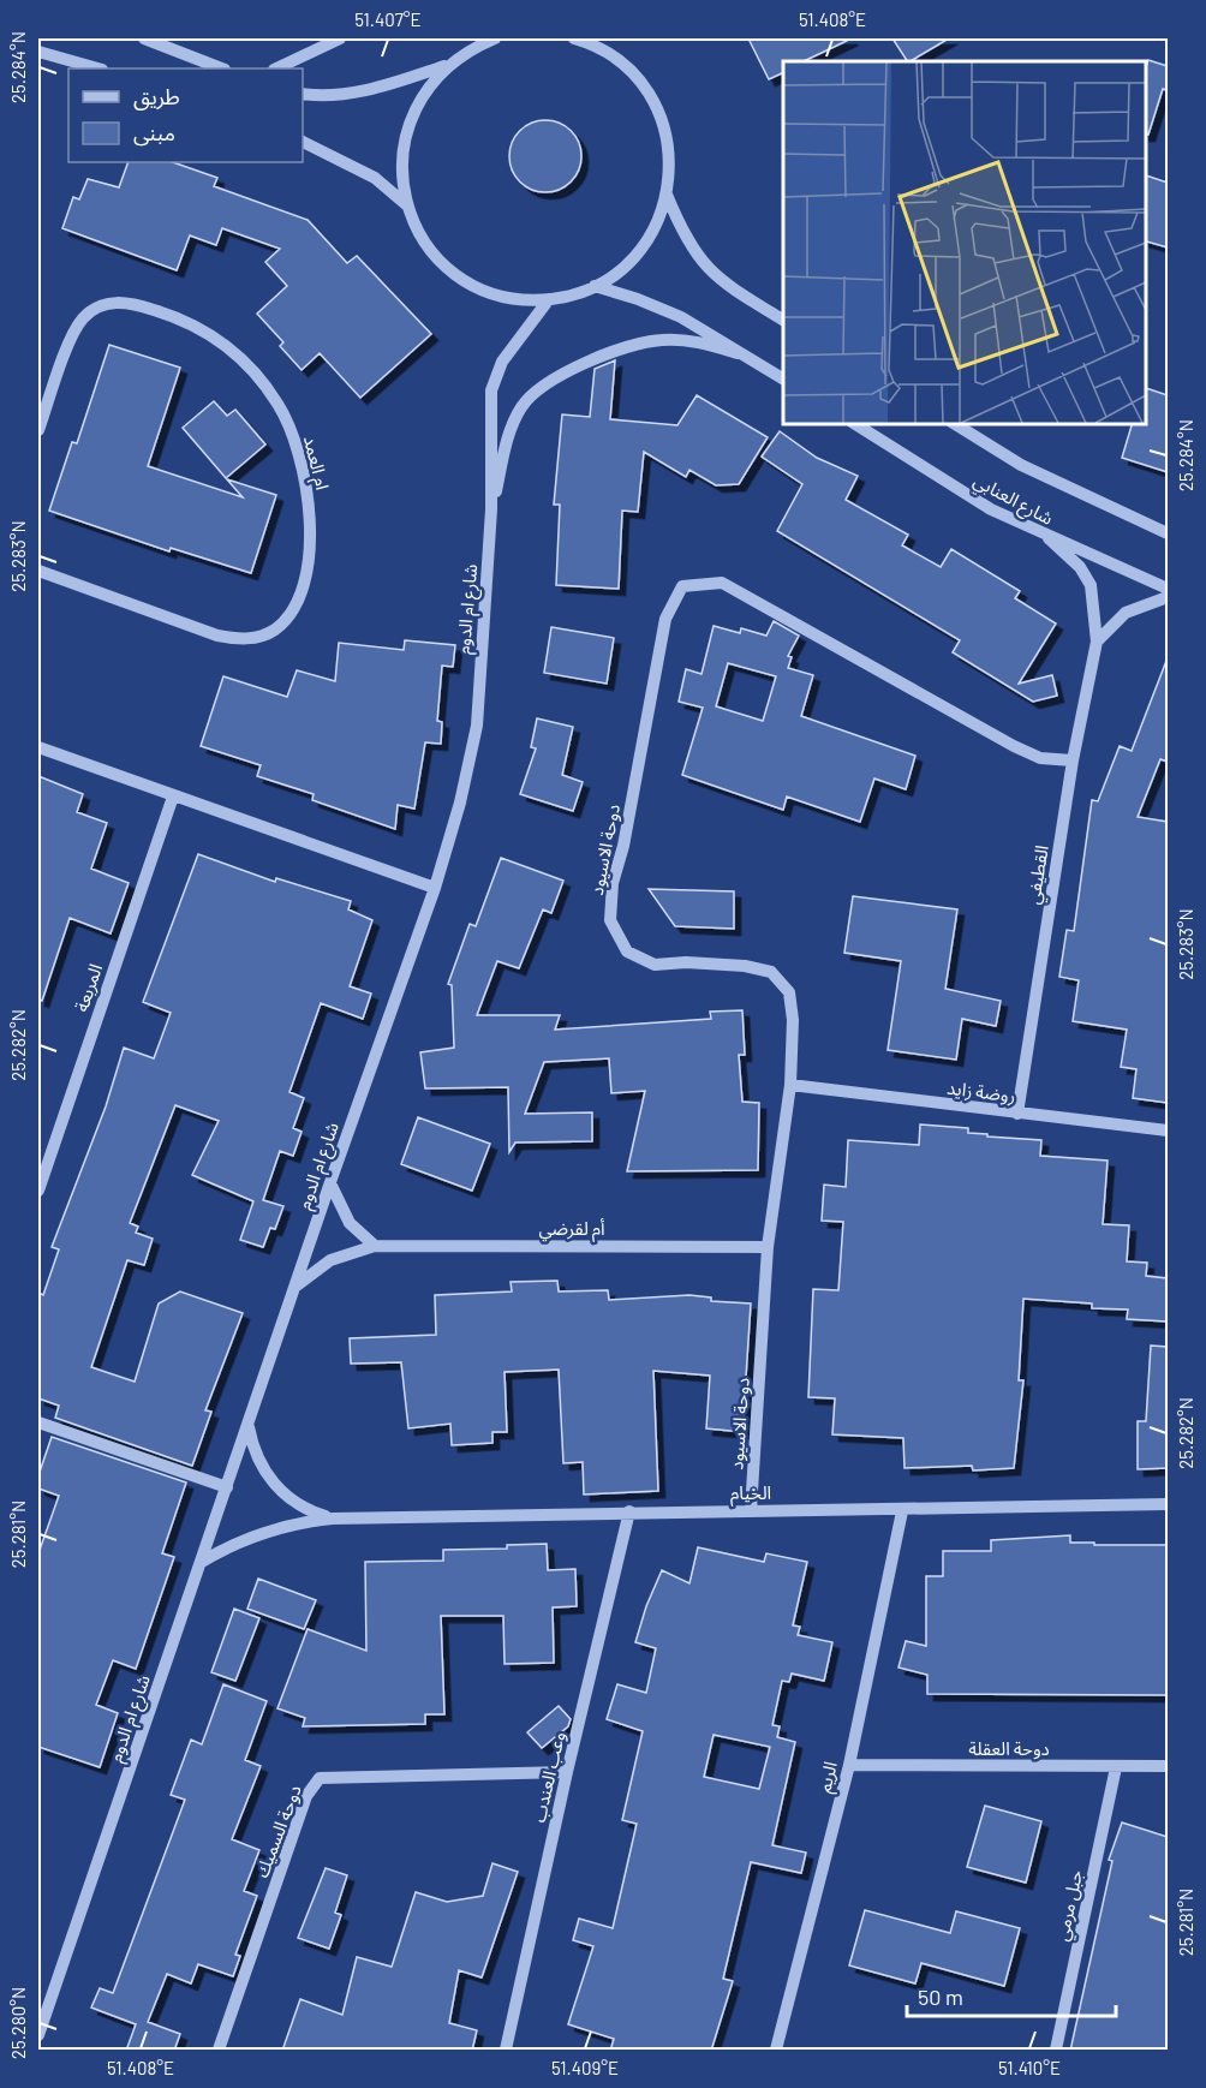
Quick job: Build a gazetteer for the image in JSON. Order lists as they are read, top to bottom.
{
  "streets": {
    "street": [
      "ام العمد",
      "شارع العنابي",
      "شارع ام الدوم",
      "دوحة الاسيود",
      "القطيفي",
      "المربعة",
      "روضة زايد",
      "أم لقرضي",
      "الخيام",
      "دوحة العقلة",
      "وعب العندب",
      "الريم",
      "دوحة السميك",
      "جبل مرمي"
    ]
  },
  "crossings": [
    ["شارع العنابي", "القطيفي"],
    ["شارع ام الدوم", "أم لقرضي"],
    ["شارع ام الدوم", "الخيام"],
    ["دوحة الاسيود", "القطيفي"],
    ["دوحة الاسيود", "روضة زايد"],
    ["دوحة الاسيود", "أم لقرضي"],
    ["دوحة الاسيود", "الخيام"],
    ["القطيفي", "روضة زايد"],
    ["الخيام", "وعب العندب"],
    ["الخيام", "الريم"],
    ["دوحة العقلة", "الريم"],
    ["دوحة العقلة", "جبل مرمي"],
    ["وعب العندب", "دوحة السميك"]
  ],
  "legend": ["طريق", "مبنى"],
  "scale_bar": "50 m",
  "coordinates": [
    "51.407°E",
    "51.408°E",
    "25.284°N",
    "25.283°N",
    "25.282°N",
    "25.281°N",
    "25.280°N",
    "51.409°E",
    "51.410°E"
  ]
}
